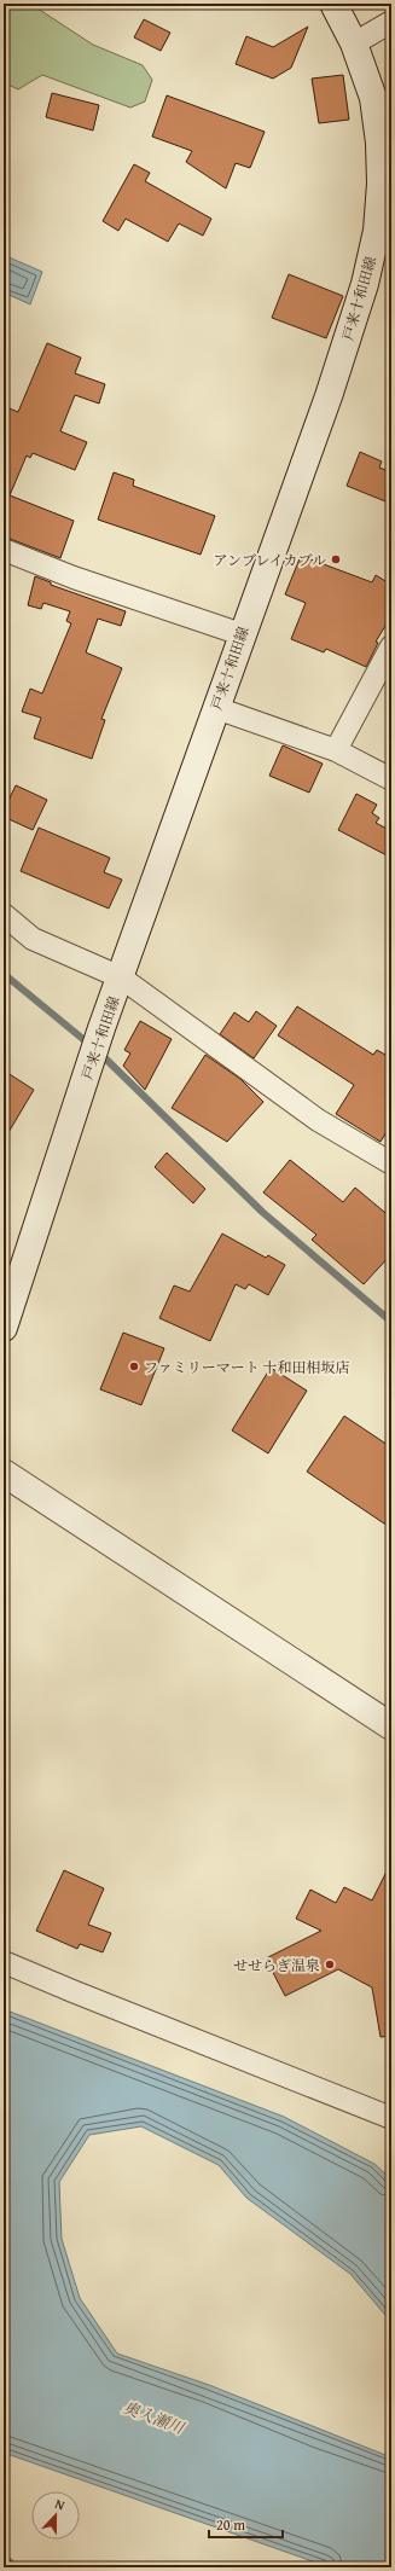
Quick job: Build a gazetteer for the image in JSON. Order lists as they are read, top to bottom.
{
  "streets": {
    "main road": ["戸来十和田線"]
  },
  "water": ["奥入瀬川"],
  "places": ["アンブレイカブル", "ファミリーマート 十和田相坂店", "せせらぎ温泉"],
  "scale_bar": "20 m",
  "north": "top"
}
